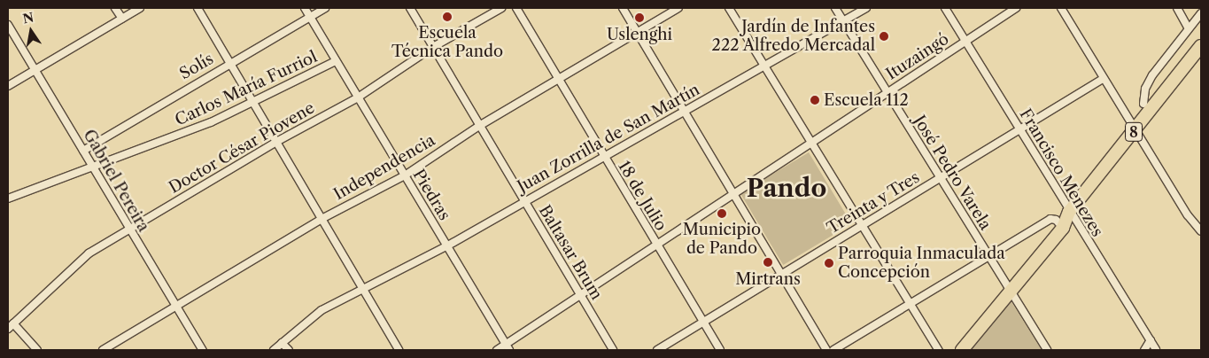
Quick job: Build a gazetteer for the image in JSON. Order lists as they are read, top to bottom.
{
  "streets": {
    "highway": ["8"],
    "street": [
      "Ituzaingó",
      "Solís",
      "Carlos María Furriol",
      "Juan Zorrilla de San Martín",
      "Doctor César Piovene",
      "Independencia",
      "José Pedro Varela",
      "Francisco Menezes",
      "Gabriel Pereira",
      "Piedras",
      "18 de Julio",
      "Treinta y Tres",
      "Baltasar Brum"
    ]
  },
  "crossings": [
    ["Ituzaingó", "José Pedro Varela"],
    ["Ituzaingó", "Francisco Menezes"],
    ["Ituzaingó", "Piedras"],
    ["Ituzaingó", "18 de Julio"],
    ["Ituzaingó", "Baltasar Brum"],
    ["Solís", "Gabriel Pereira"],
    ["Solís", "Piedras"],
    ["Carlos María Furriol", "Gabriel Pereira"],
    ["Carlos María Furriol", "Piedras"],
    ["8", "José Pedro Varela"],
    ["8", "Francisco Menezes"],
    ["Juan Zorrilla de San Martín", "José Pedro Varela"],
    ["Juan Zorrilla de San Martín", "Piedras"],
    ["Juan Zorrilla de San Martín", "18 de Julio"],
    ["Juan Zorrilla de San Martín", "Baltasar Brum"],
    ["Doctor César Piovene", "Gabriel Pereira"],
    ["Doctor César Piovene", "Piedras"],
    ["Doctor César Piovene", "Baltasar Brum"],
    ["Independencia", "Gabriel Pereira"],
    ["Independencia", "Piedras"],
    ["Independencia", "18 de Julio"],
    ["Independencia", "Baltasar Brum"],
    ["José Pedro Varela", "Treinta y Tres"],
    ["Francisco Menezes", "Treinta y Tres"],
    ["18 de Julio", "Treinta y Tres"]
  ],
  "districts": ["Pando"],
  "places": [
    "Escuela Técnica Pando",
    "Uslenghi",
    "Jardín de Infantes 222 Alfredo Mercadal",
    "Escuela 112",
    "Municipio de Pando",
    "Mirtrans",
    "Parroquia Inmaculada Concepción"
  ],
  "north": "top"
}
